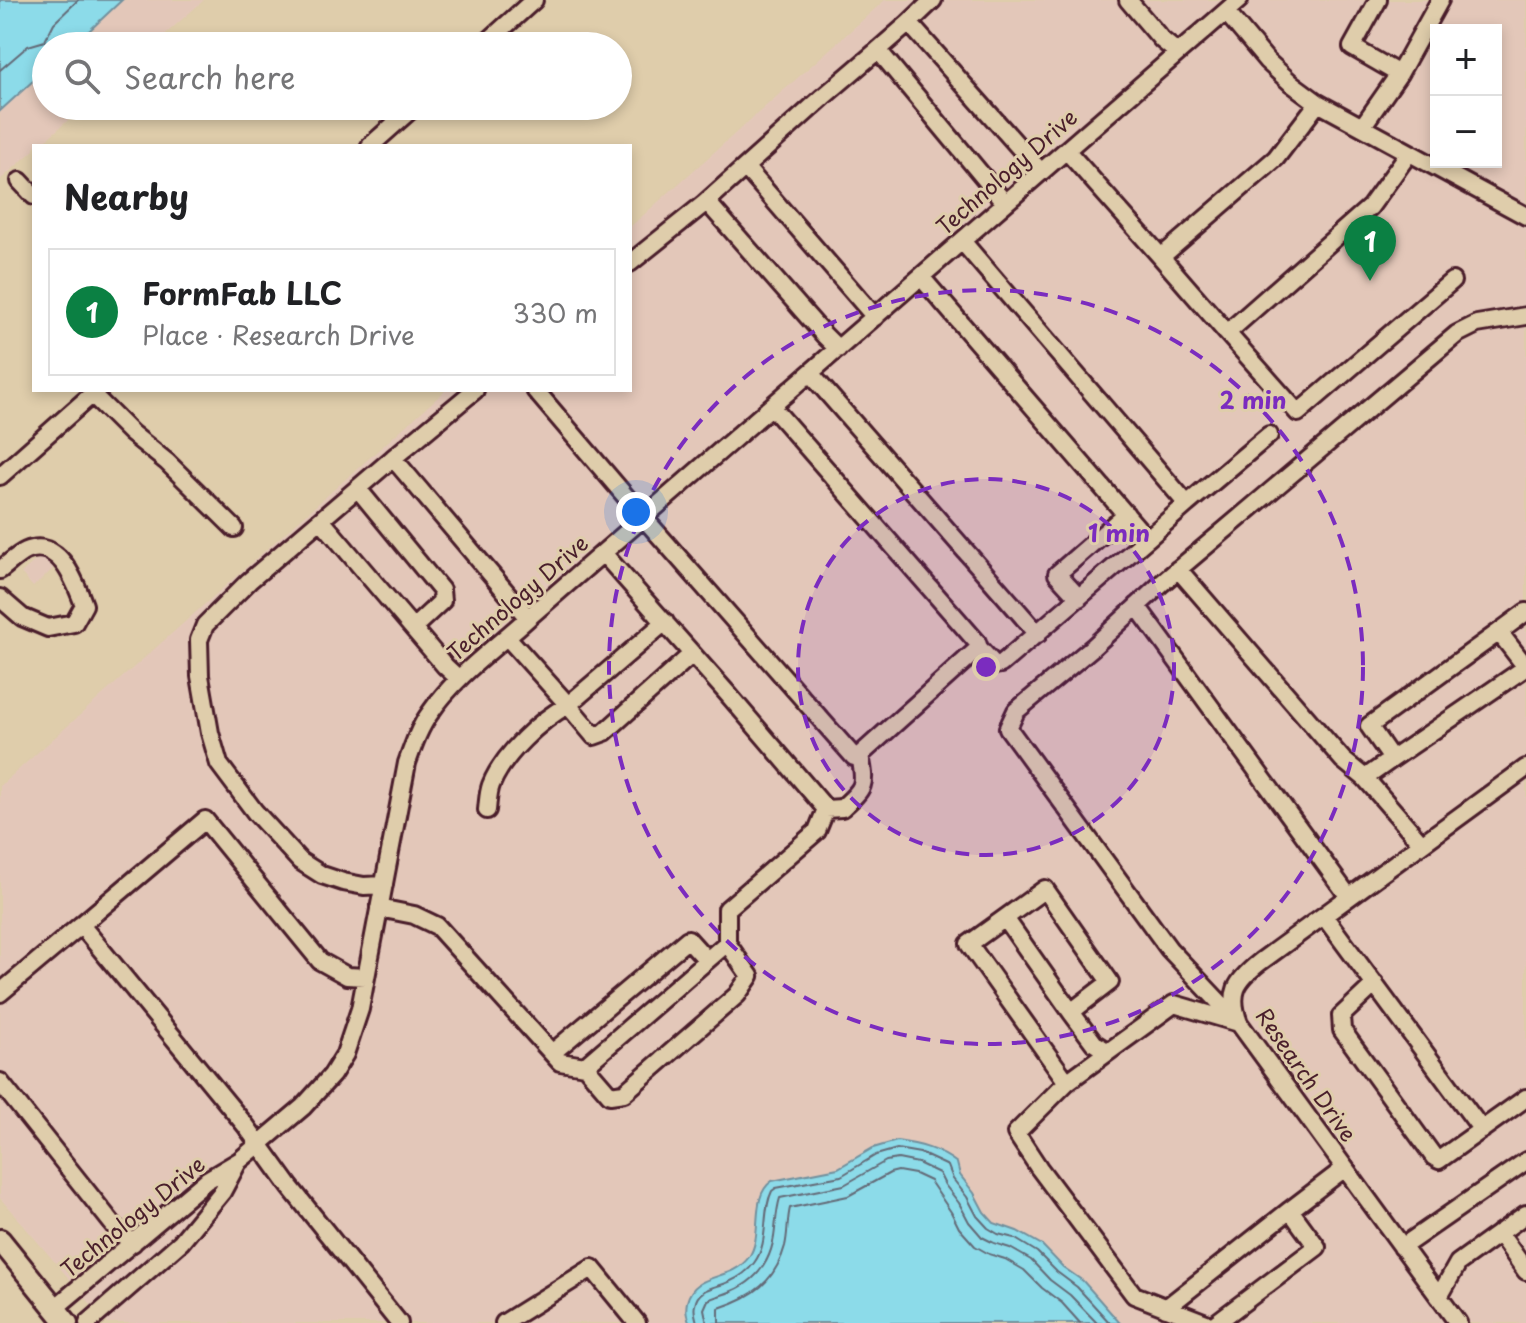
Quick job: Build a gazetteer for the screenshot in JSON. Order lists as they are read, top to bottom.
{
  "streets": {
    "street": ["Technology Drive", "Research Drive"]
  },
  "page": {
    "map_buttons": ["+", "−"],
    "search": "Search here",
    "heading": "Nearby",
    "pins": "1",
    "list": [
      {
        "mark": "1",
        "name": "FormFab LLC",
        "note": "Place · Research Drive",
        "value": "330 m"
      }
    ]
  },
  "rings": ["2 min", "1 min"]
}
